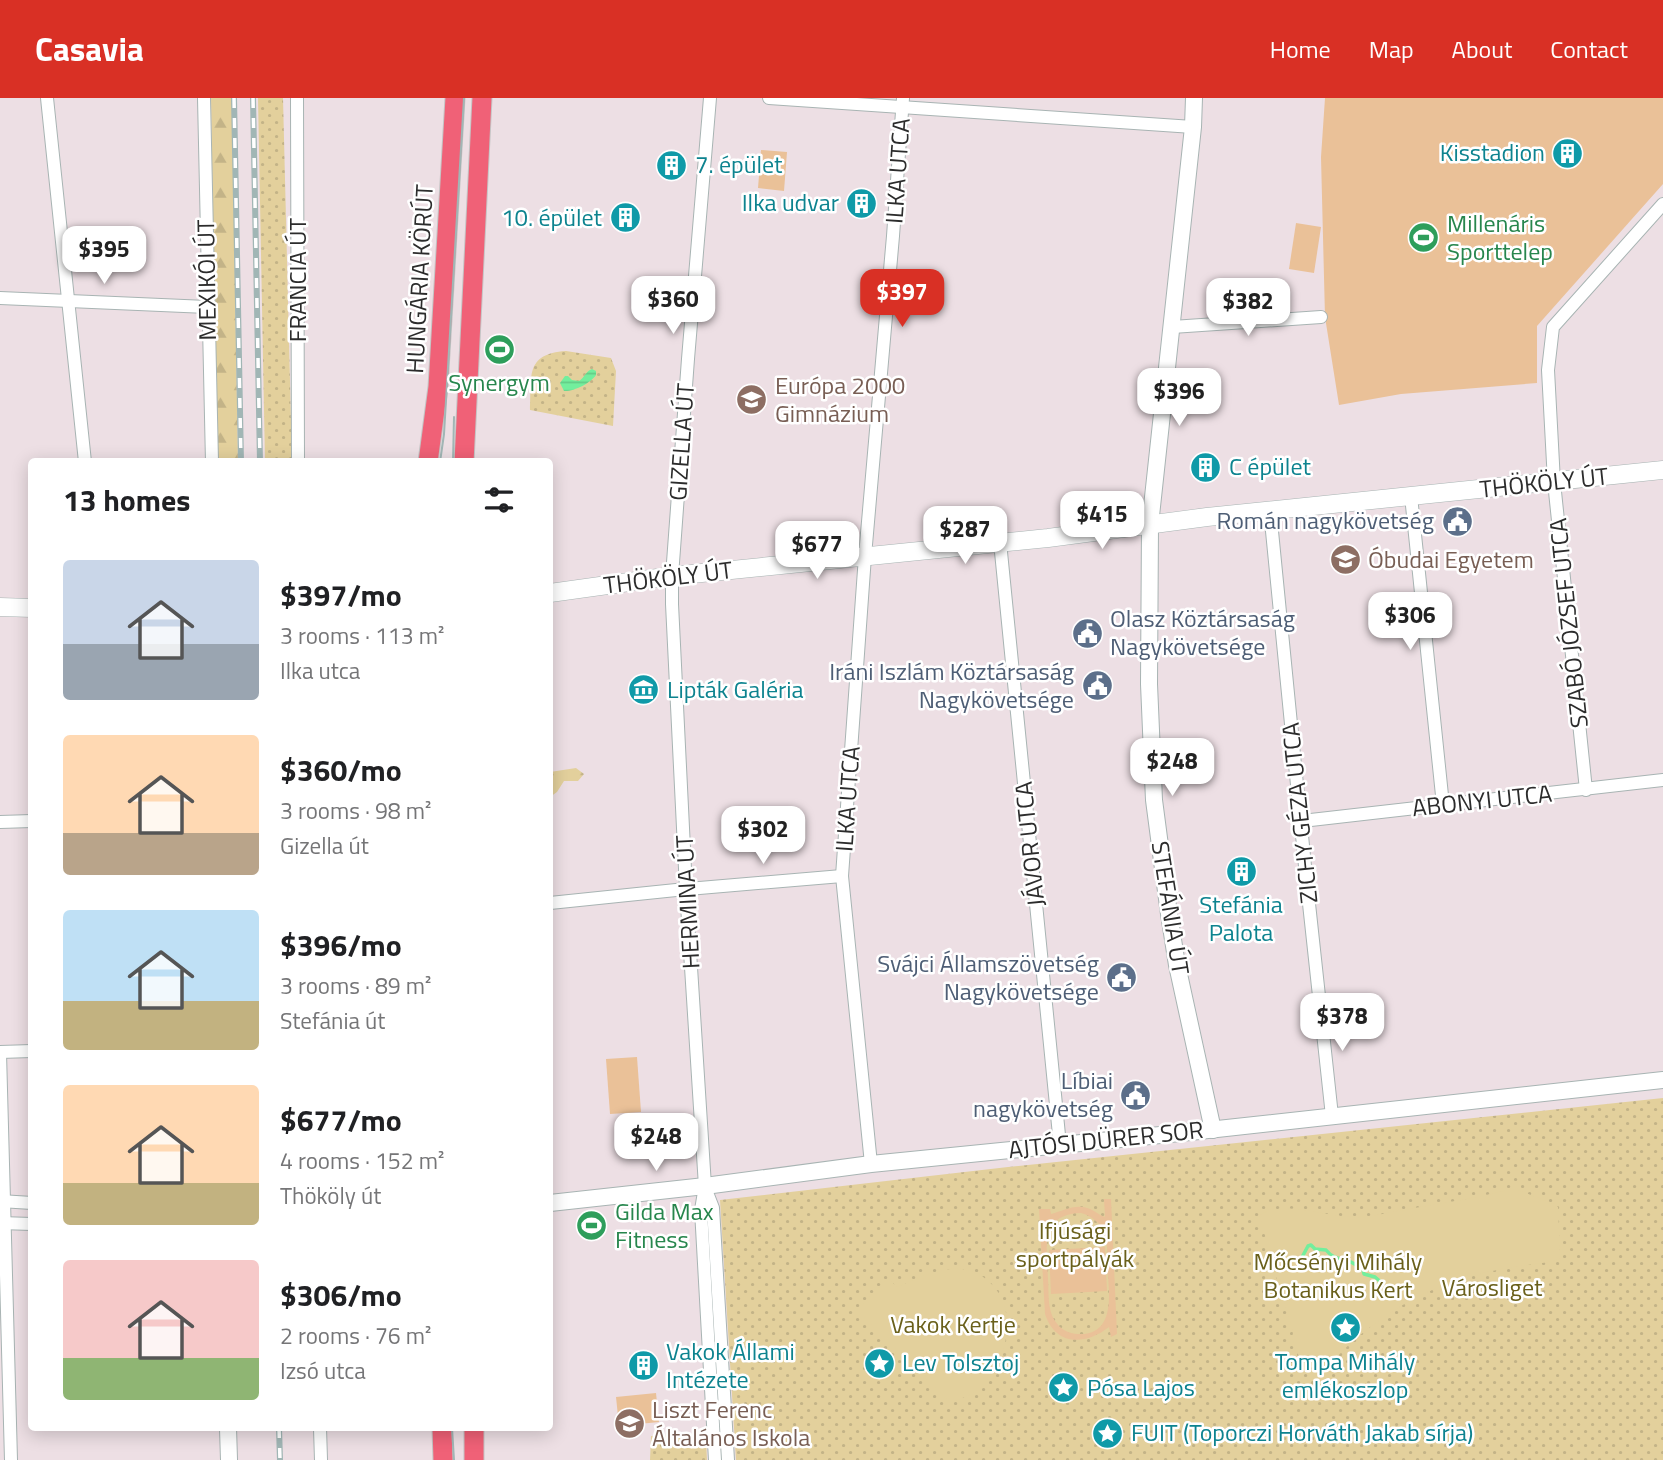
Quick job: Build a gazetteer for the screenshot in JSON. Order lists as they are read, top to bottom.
{
  "streets": {
    "main road": ["HUNGÁRIA KÖRÚT", "THÖKÖLY ÚT"],
    "street": [
      "ILKA UTCA",
      "MEXIKÓI ÚT",
      "FRANCIA ÚT",
      "GIZELLA ÚT",
      "SZABÓ JÓZSEF UTCA",
      "ABONYI UTCA",
      "ZICHY GÉZA UTCA",
      "JÁVOR UTCA",
      "HERMINA ÚT",
      "STEFÁNIA ÚT",
      "AJTÓSI DÜRER SOR"
    ]
  },
  "crossings": [
    ["ILKA UTCA", "THÖKÖLY ÚT"],
    ["ILKA UTCA", "AJTÓSI DÜRER SOR"],
    ["GIZELLA ÚT", "THÖKÖLY ÚT"],
    ["GIZELLA ÚT", "HERMINA ÚT"],
    ["THÖKÖLY ÚT", "SZABÓ JÓZSEF UTCA"],
    ["THÖKÖLY ÚT", "ZICHY GÉZA UTCA"],
    ["THÖKÖLY ÚT", "JÁVOR UTCA"],
    ["THÖKÖLY ÚT", "HERMINA ÚT"],
    ["THÖKÖLY ÚT", "STEFÁNIA ÚT"],
    ["SZABÓ JÓZSEF UTCA", "ABONYI UTCA"],
    ["ABONYI UTCA", "ZICHY GÉZA UTCA"],
    ["ZICHY GÉZA UTCA", "AJTÓSI DÜRER SOR"],
    ["JÁVOR UTCA", "AJTÓSI DÜRER SOR"],
    ["HERMINA ÚT", "AJTÓSI DÜRER SOR"],
    ["STEFÁNIA ÚT", "AJTÓSI DÜRER SOR"]
  ],
  "parks": [
    "Ifjúsági sportpályák",
    "Mőcsényi Mihály Botanikus Kert",
    "Városliget",
    "Vakok Kertje"
  ],
  "places": {
    "building": [
      "Kisstadion",
      "7. épület",
      "Ilka udvar",
      "10. épület",
      "C épület",
      "Stefánia Palota",
      "Vakok Állami Intézete"
    ],
    "sports": ["Millenáris Sporttelep", "Synergym", "Gilda Max Fitness"],
    "school or university": ["Európa 2000 Gimnázium", "Óbudai Egyetem", "Liszt Ferenc Általános Iskola"],
    "public building": [
      "Román nagykövetség",
      "Olasz Köztársaság Nagykövetsége",
      "Iráni Iszlám Köztársaság Nagykövetsége",
      "Svájci Államszövetség Nagykövetsége",
      "Líbiai nagykövetség"
    ],
    "museum": ["Lipták Galéria"],
    "place": [
      "Tompa Mihály emlékoszlop",
      "Lev Tolsztoj",
      "Pósa Lajos",
      "FUIT (Toporczi Horváth Jakab sírja)"
    ]
  },
  "page": {
    "header": "Casavia",
    "nav": [
      "Home",
      "Map",
      "About",
      "Contact"
    ],
    "price": [
      "$395",
      "$397",
      "$360",
      "$382",
      "$396",
      "$415",
      "$287",
      "$677",
      "$306",
      "$248",
      "$302",
      "$378",
      "$248"
    ],
    "heading": "13 homes",
    "list": [
      {
        "name": "$397/mo",
        "note": "3 rooms · 113 m² · Ilka utca"
      },
      {
        "name": "$360/mo",
        "note": "3 rooms · 98 m² · Gizella út"
      },
      {
        "name": "$396/mo",
        "note": "3 rooms · 89 m² · Stefánia út"
      },
      {
        "name": "$677/mo",
        "note": "4 rooms · 152 m² · Thököly út"
      },
      {
        "name": "$306/mo",
        "note": "2 rooms · 76 m² · Izsó utca"
      }
    ]
  }
}
